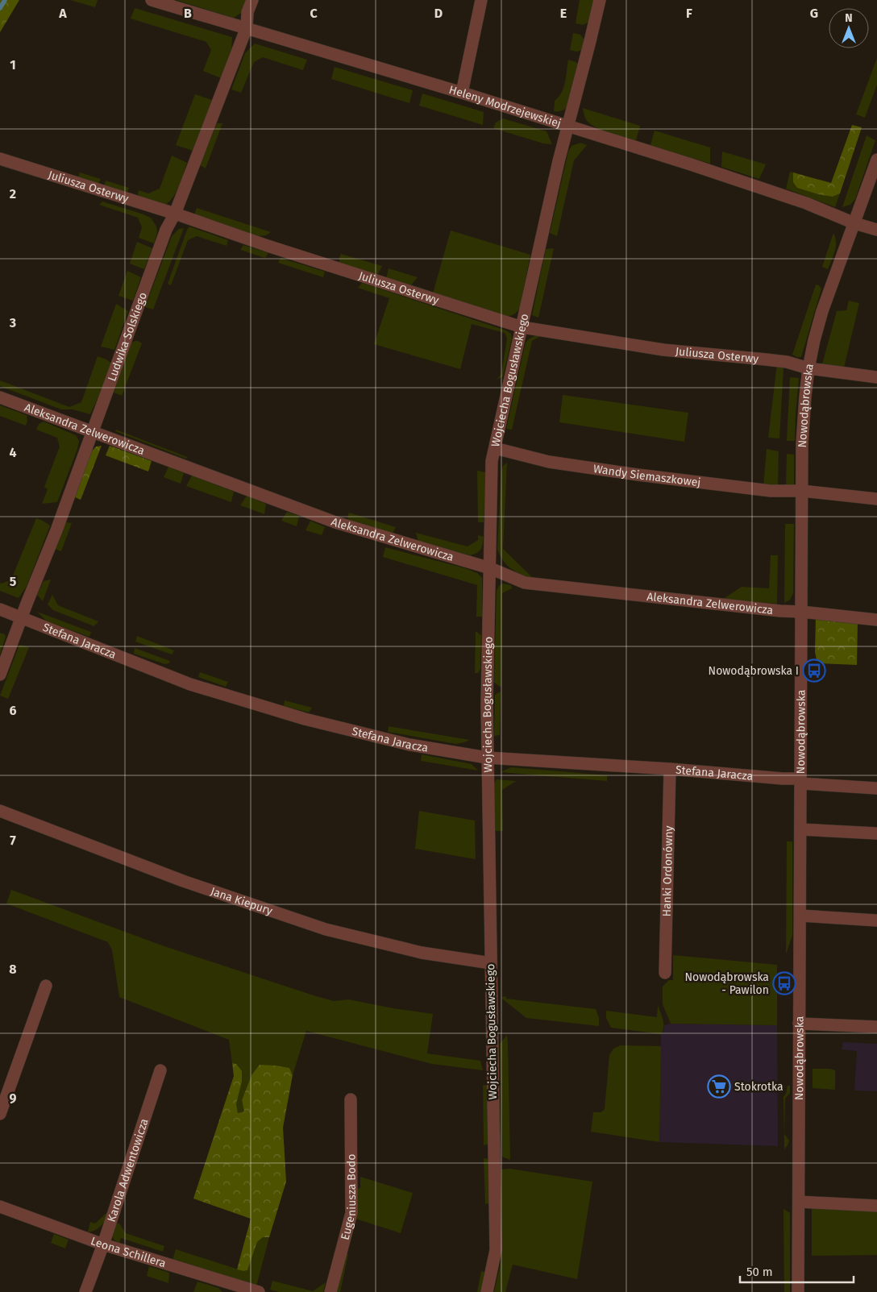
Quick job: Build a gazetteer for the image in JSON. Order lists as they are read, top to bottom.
{
  "streets": {
    "street": [
      "Heleny Modrzejewskiej",
      "Juliusza Osterwy",
      "Ludwika Solskiego",
      "Wojciecha Bogusławskiego",
      "Nowodąbrowska",
      "Aleksandra Zelwerowicza",
      "Wandy Siemaszkowej",
      "Stefana Jaracza",
      "Hanki Ordonówny",
      "Jana Kiepury",
      "Karola Adwentowicza",
      "Eugeniusza Bodo",
      "Leona Schillera"
    ]
  },
  "crossings": [
    ["Heleny Modrzejewskiej", "Ludwika Solskiego"],
    ["Heleny Modrzejewskiej", "Wojciecha Bogusławskiego"],
    ["Heleny Modrzejewskiej", "Nowodąbrowska"],
    ["Juliusza Osterwy", "Ludwika Solskiego"],
    ["Juliusza Osterwy", "Wojciecha Bogusławskiego"],
    ["Juliusza Osterwy", "Nowodąbrowska"],
    ["Ludwika Solskiego", "Aleksandra Zelwerowicza"],
    ["Ludwika Solskiego", "Stefana Jaracza"],
    ["Wojciecha Bogusławskiego", "Aleksandra Zelwerowicza"],
    ["Wojciecha Bogusławskiego", "Wandy Siemaszkowej"],
    ["Wojciecha Bogusławskiego", "Stefana Jaracza"],
    ["Wojciecha Bogusławskiego", "Jana Kiepury"],
    ["Nowodąbrowska", "Aleksandra Zelwerowicza"],
    ["Nowodąbrowska", "Wandy Siemaszkowej"],
    ["Nowodąbrowska", "Stefana Jaracza"],
    ["Stefana Jaracza", "Hanki Ordonówny"],
    ["Karola Adwentowicza", "Leona Schillera"]
  ],
  "places": {
    "bus stop": ["Nowodąbrowska I", "Nowodąbrowska - Pawilon"],
    "supermarket": ["Stokrotka"]
  },
  "scale_bar": "50 m",
  "north": "top",
  "grid": {
    "columns": [
      "A",
      "B",
      "C",
      "D",
      "E",
      "F",
      "G"
    ],
    "rows": [
      "1",
      "2",
      "3",
      "4",
      "5",
      "6",
      "7",
      "8",
      "9"
    ]
  }
}
